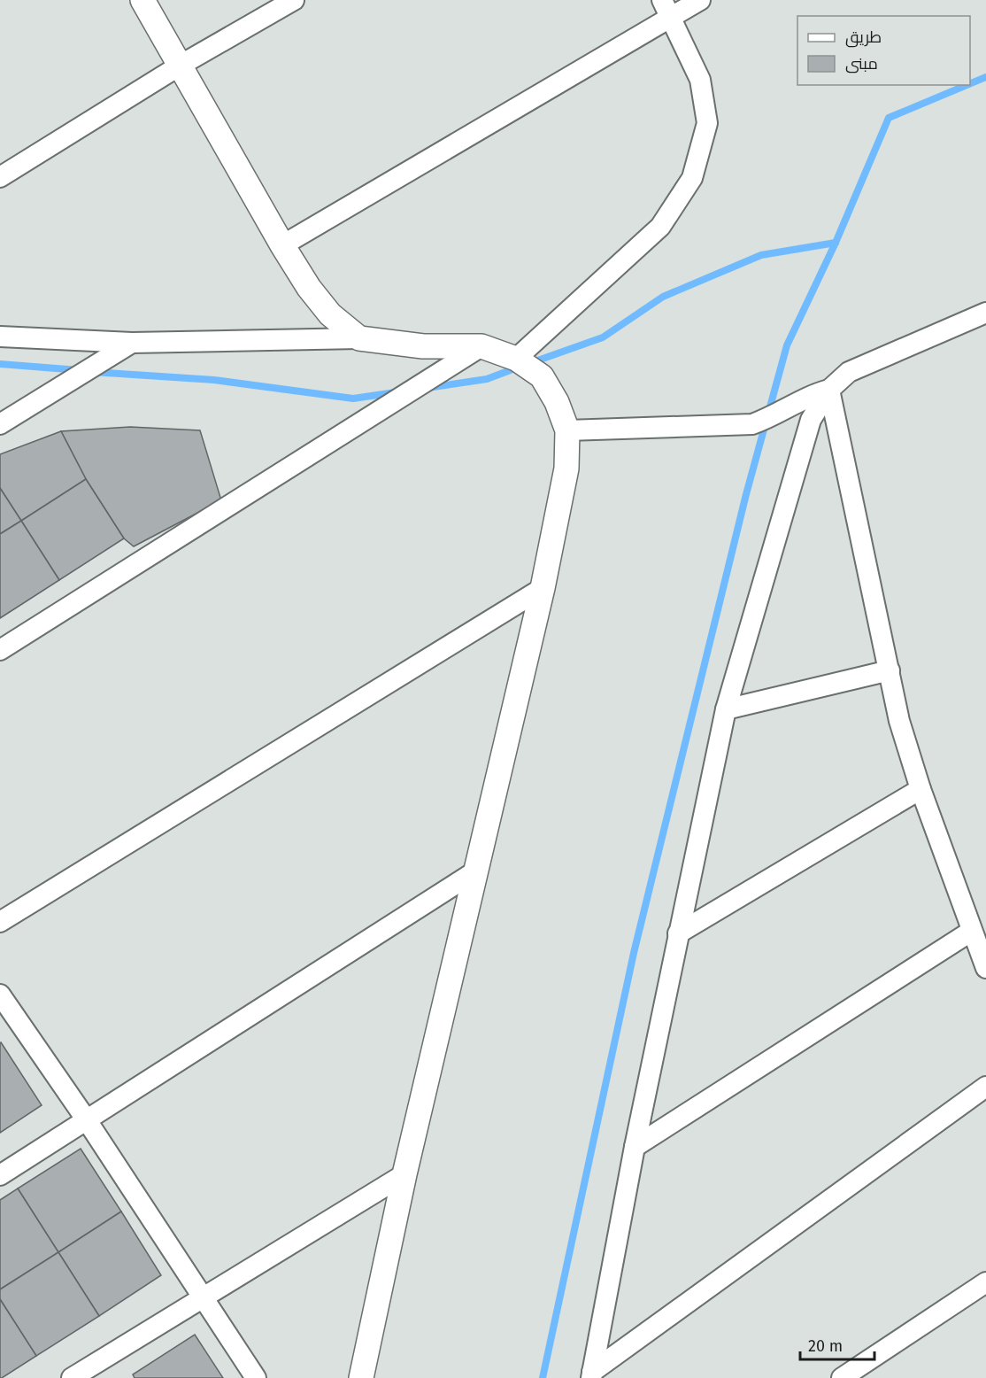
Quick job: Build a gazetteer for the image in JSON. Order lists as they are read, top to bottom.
{
  "legend": ["طريق", "مبنى"],
  "scale_bar": "20 m"
}
